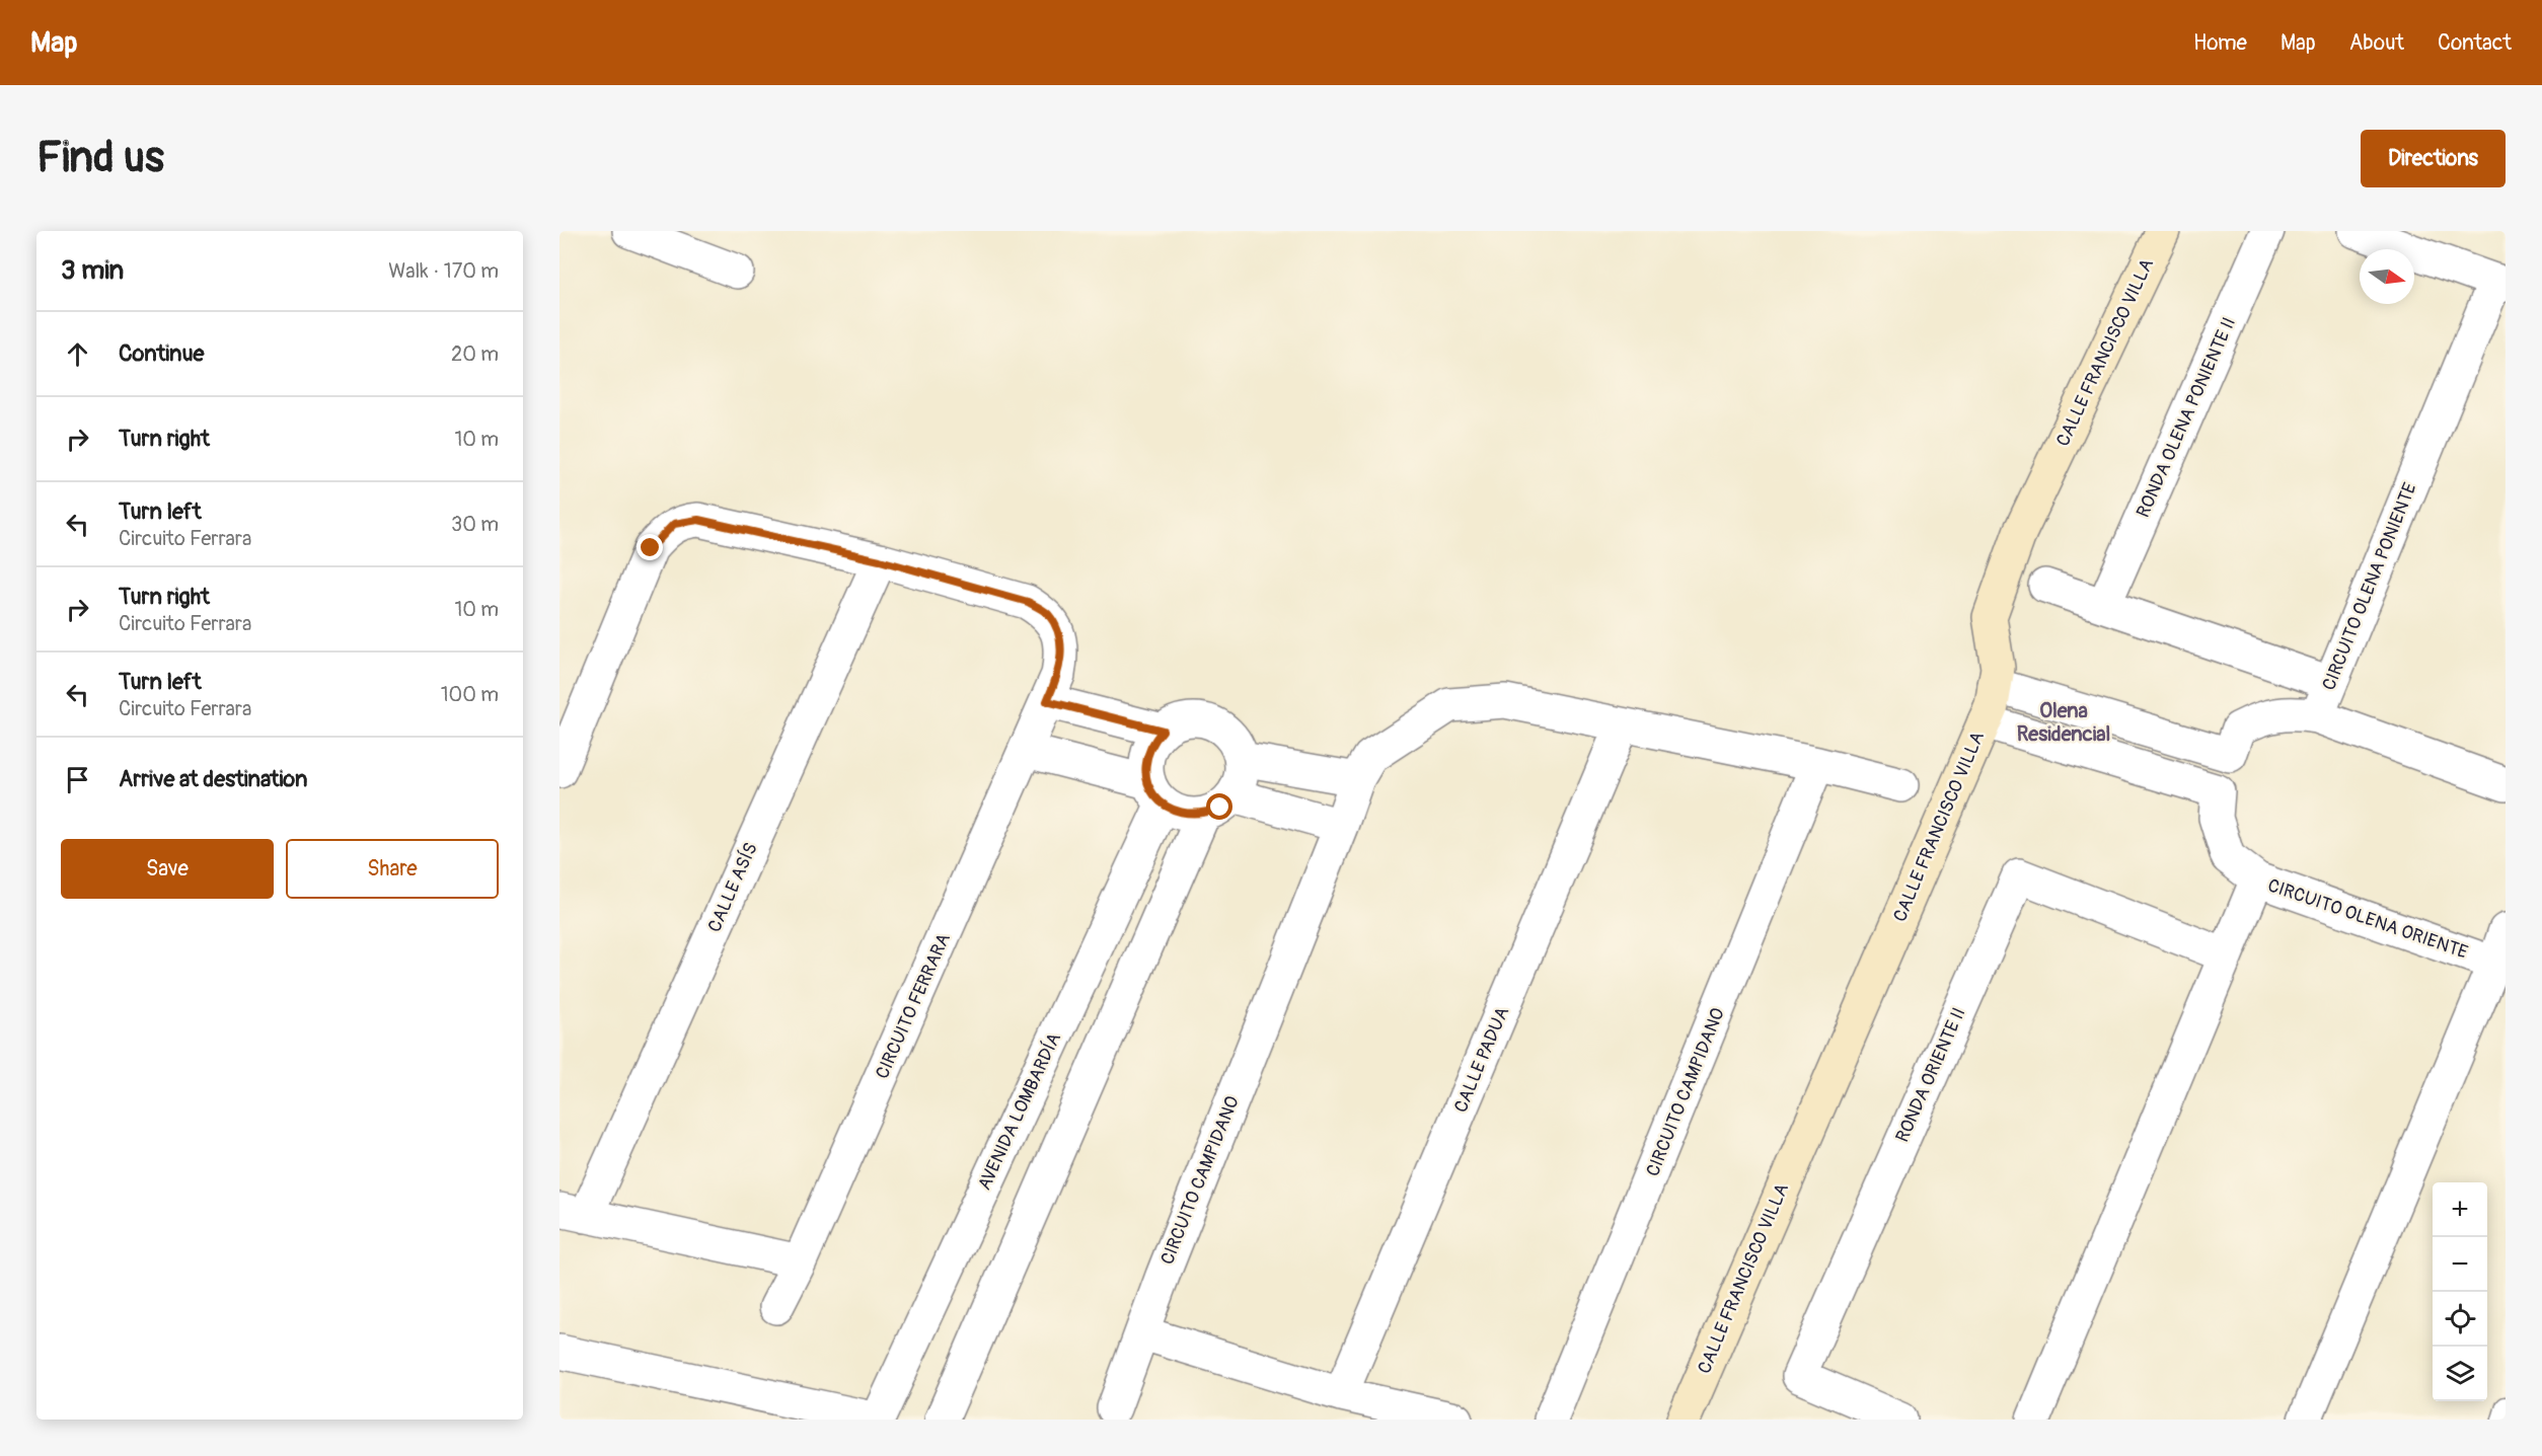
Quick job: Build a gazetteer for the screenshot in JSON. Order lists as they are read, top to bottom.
{
  "streets": {
    "street": [
      "CALLE FRANCISCO VILLA",
      "RONDA OLENA PONIENTE II",
      "CIRCUITO OLENA PONIENTE",
      "CALLE ASÍS",
      "CIRCUITO OLENA ORIENTE",
      "CIRCUITO FERRARA",
      "CALLE PADUA",
      "RONDA ORIENTE II",
      "CIRCUITO CAMPIDANO",
      "AVENIDA LOMBARDÍA"
    ]
  },
  "crossings": [
    ["CALLE ASÍS", "CIRCUITO FERRARA"],
    ["CIRCUITO OLENA ORIENTE", "RONDA ORIENTE II"],
    ["CALLE PADUA", "CIRCUITO CAMPIDANO"]
  ],
  "districts": ["Olena Residencial"],
  "north": "right",
  "page": {
    "header": "Map",
    "nav": [
      "Home",
      "Map",
      "About",
      "Contact"
    ],
    "buttons": [
      "Directions",
      ["Save", "Share"]
    ],
    "title": "Find us",
    "heading": ["3 min", "Walk · 170 m"],
    "list": [
      ["Continue", "20 m"],
      ["Turn right", "10 m"],
      ["Turn left", "Circuito Ferrara", "30 m"],
      ["Turn right", "Circuito Ferrara", "10 m"],
      ["Turn left", "Circuito Ferrara", "100 m"],
      "Arrive at destination"
    ],
    "map_buttons": ["+", "−"]
  }
}
